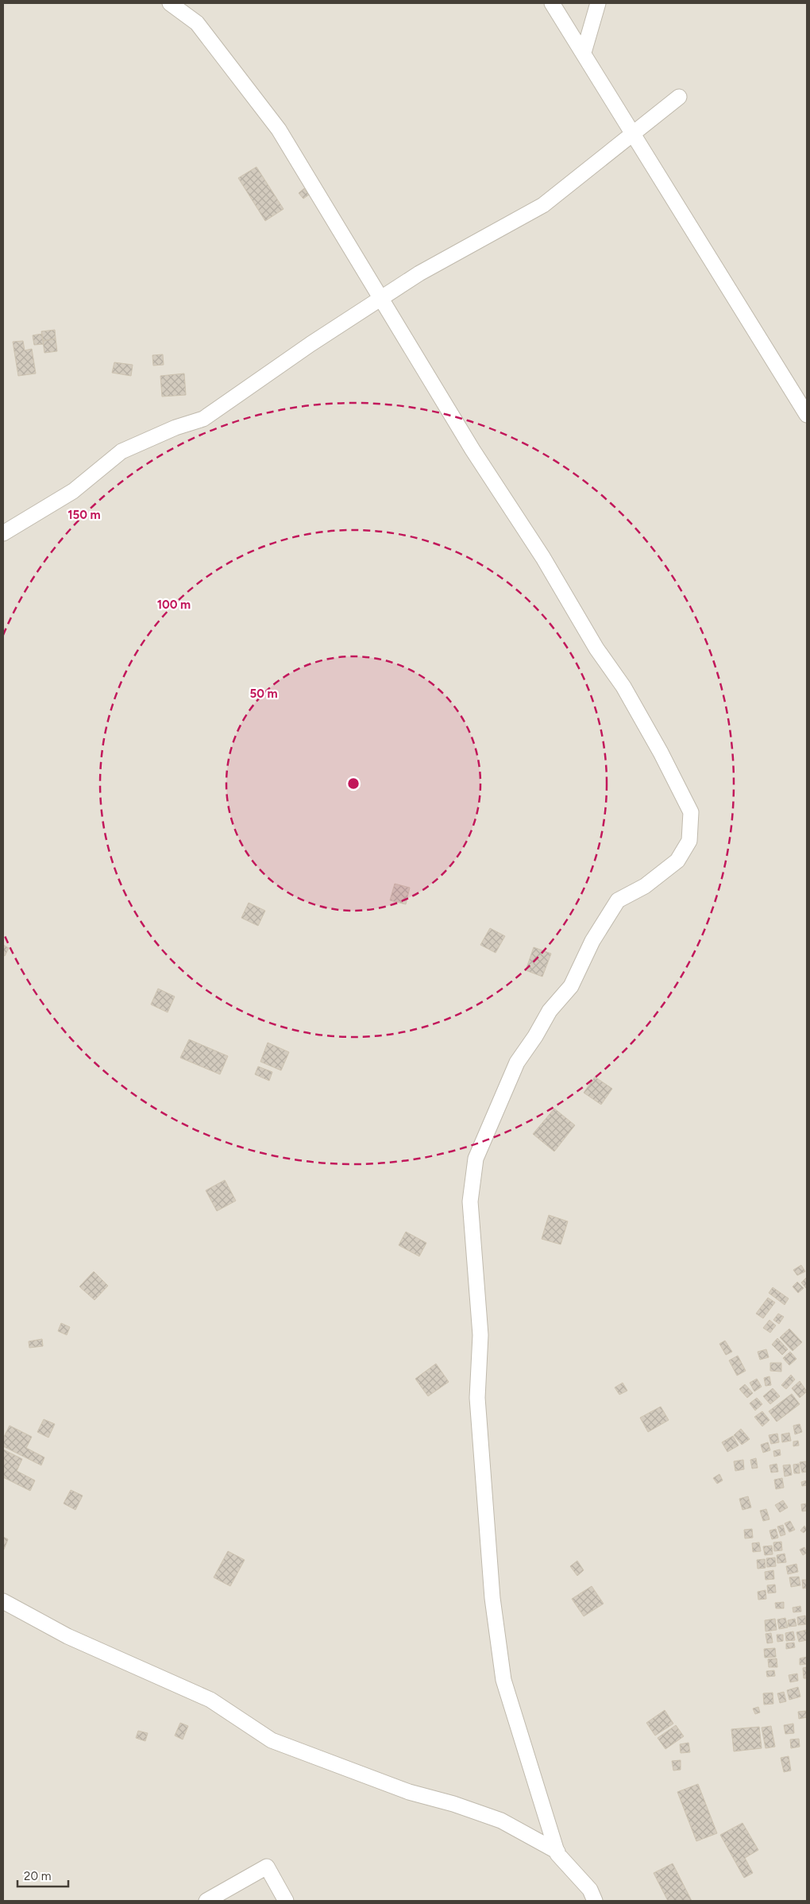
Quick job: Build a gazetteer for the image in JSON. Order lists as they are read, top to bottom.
{
  "scale_bar": "20 m",
  "rings": ["150 m", "100 m", "50 m"]
}
